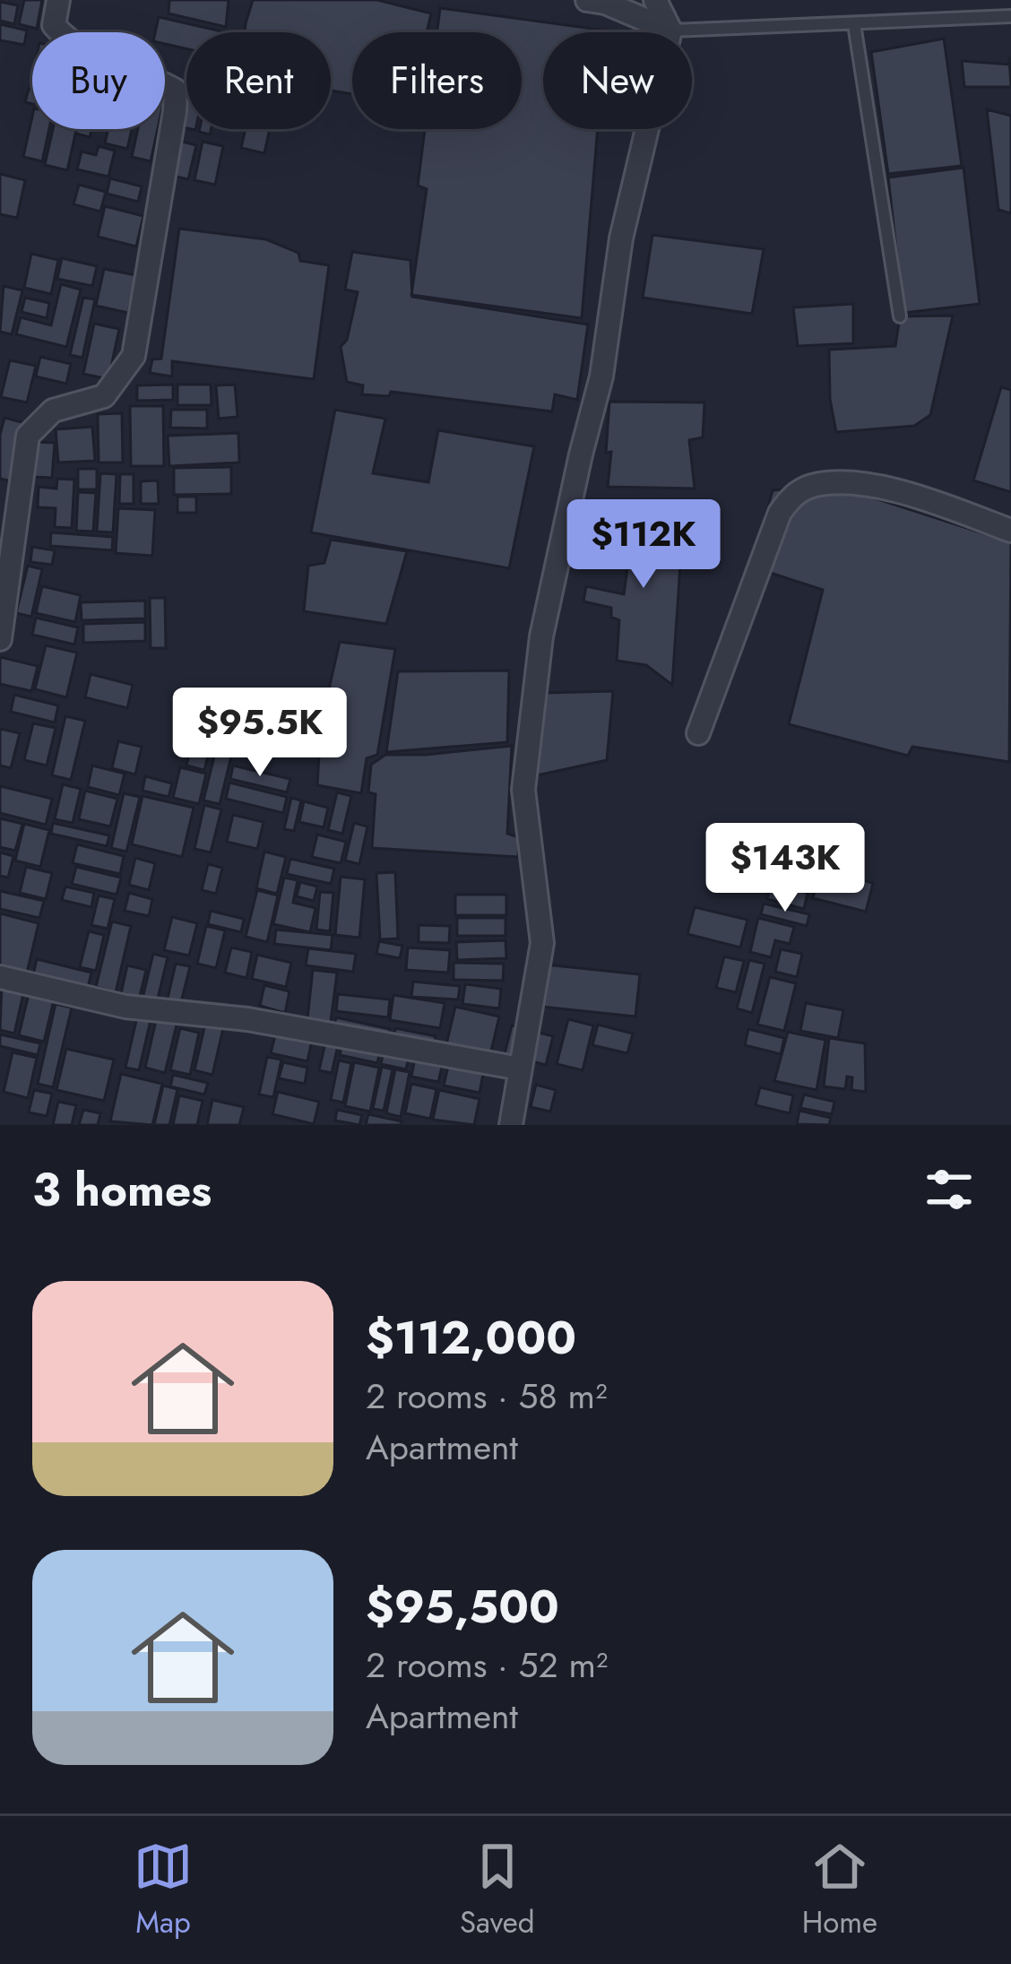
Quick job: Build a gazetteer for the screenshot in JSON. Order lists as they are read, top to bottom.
{
  "page": {
    "chip": [
      "Buy",
      "Rent",
      "Filters",
      "New"
    ],
    "price": ["$112K", "$95.5K", "$143K"],
    "heading": "3 homes",
    "list": [
      {
        "name": "$112,000",
        "note": "2 rooms · 58 m² · Apartment"
      },
      {
        "name": "$95,500",
        "note": "2 rooms · 52 m² · Apartment"
      }
    ],
    "tabs": ["Map", "Saved", "Home"]
  }
}
